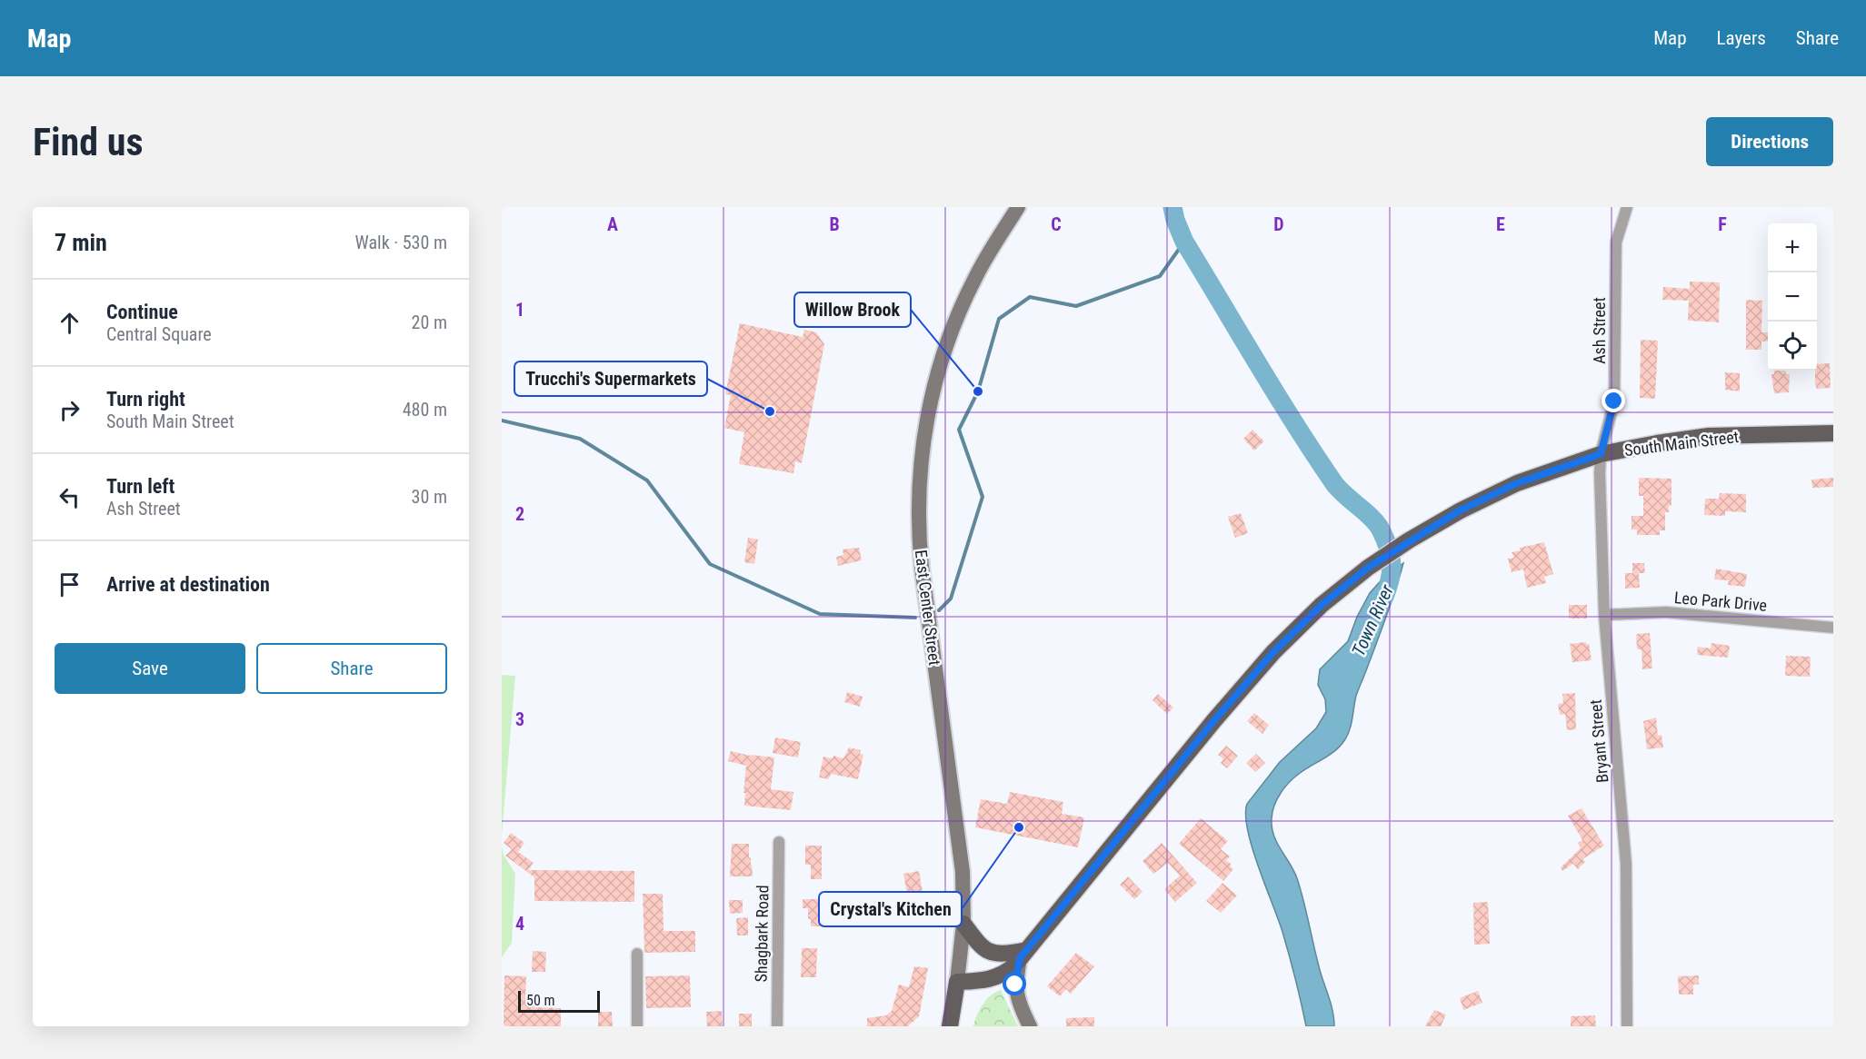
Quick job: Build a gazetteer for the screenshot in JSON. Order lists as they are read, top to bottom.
{
  "streets": {
    "main road": ["South Main Street", "East Center Street"],
    "street": [
      "Ash Street",
      "Leo Park Drive",
      "Bryant Street",
      "Shagbark Road"
    ]
  },
  "crossings": [
    ["Ash Street", "South Main Street"],
    ["Ash Street", "Bryant Street"],
    ["South Main Street", "East Center Street"],
    ["South Main Street", "Bryant Street"],
    ["Leo Park Drive", "Bryant Street"]
  ],
  "water": ["Town River"],
  "places": ["Willow Brook", "Trucchi's Supermarkets", "Crystal's Kitchen"],
  "scale_bar": "50 m",
  "page": {
    "header": "Map",
    "nav": ["Map", "Layers", "Share"],
    "buttons": [
      "Directions",
      ["Save", "Share"]
    ],
    "title": "Find us",
    "heading": ["7 min", "Walk · 530 m"],
    "map_buttons": ["+", "−"],
    "list": [
      ["Continue", "Central Square", "20 m"],
      ["Turn right", "South Main Street", "480 m"],
      ["Turn left", "Ash Street", "30 m"],
      "Arrive at destination"
    ],
    "scale": "50 m"
  },
  "grid": {
    "columns": [
      "A",
      "B",
      "C",
      "D",
      "E",
      "F"
    ],
    "rows": [
      "1",
      "2",
      "3",
      "4"
    ]
  }
}
